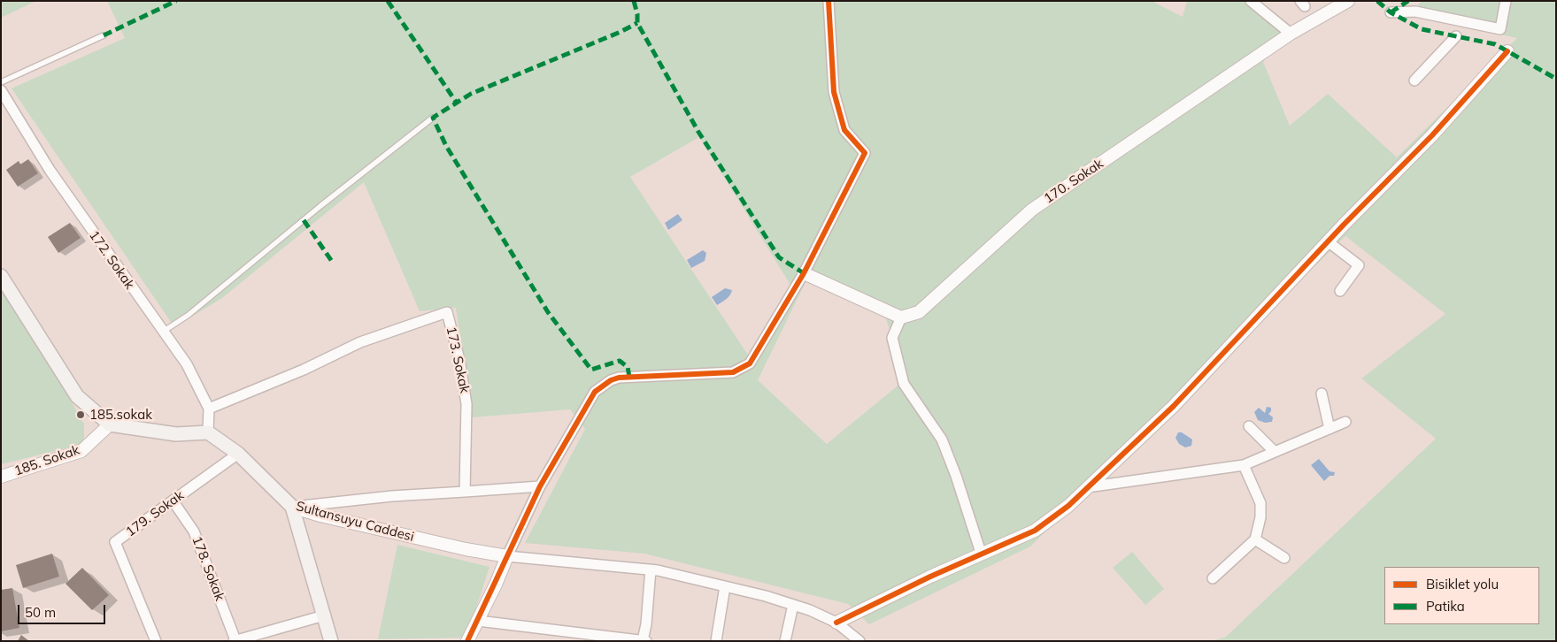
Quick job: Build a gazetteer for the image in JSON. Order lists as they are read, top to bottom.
{
  "streets": {
    "main road": ["Sultansuyu Caddesi"],
    "street": [
      "170. Sokak",
      "172. Sokak",
      "173. Sokak",
      "185. Sokak",
      "179. Sokak",
      "178. Sokak"
    ]
  },
  "crossings": [
    ["172. Sokak", "173. Sokak"],
    ["172. Sokak", "Sultansuyu Caddesi"],
    ["179. Sokak", "Sultansuyu Caddesi"],
    ["179. Sokak", "178. Sokak"]
  ],
  "places": ["185.sokak"],
  "legend": ["Bisiklet yolu", "Patika"],
  "scale_bar": "50 m"
}
